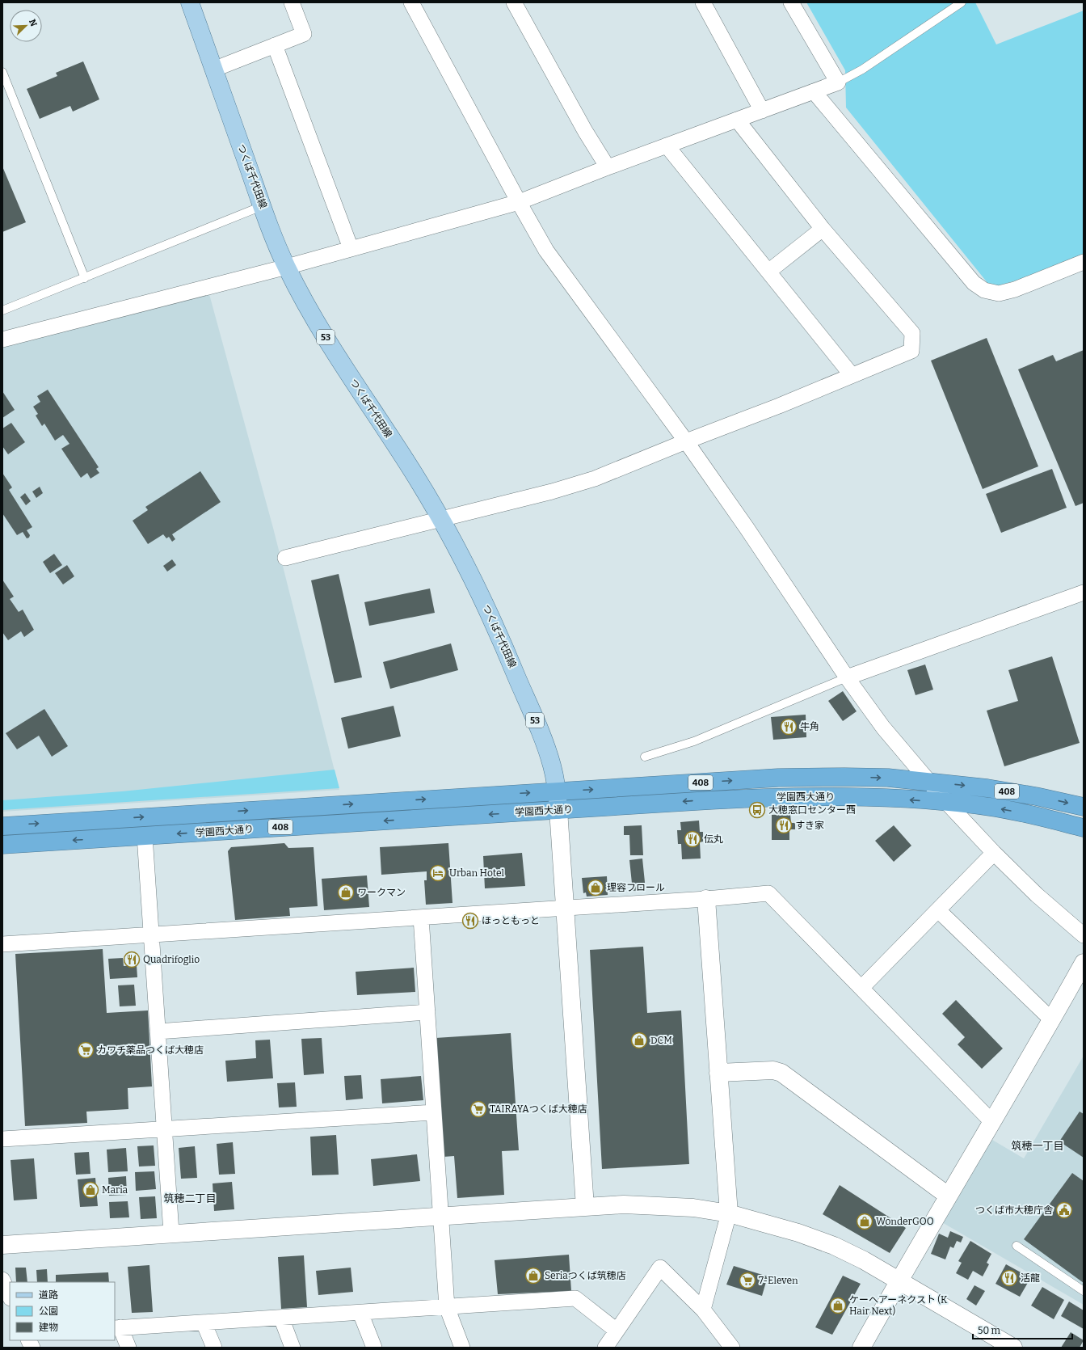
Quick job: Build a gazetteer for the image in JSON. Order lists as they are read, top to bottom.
{
  "streets": {
    "highway": ["408", "学園西大通り"],
    "main road": ["つくば千代田線", "53"]
  },
  "crossings": [
    ["つくば千代田線", "学園西大通り"]
  ],
  "districts": ["筑穂一丁目", "筑穂二丁目"],
  "places": {
    "restaurant": [
      "牛角",
      "すき家",
      "伝丸",
      "ほっともっと",
      "Quadrifoglio",
      "活龍"
    ],
    "bus stop": ["大穂窓口センター西"],
    "hotel": ["Urban Hotel"],
    "shop": [
      "理容フロール",
      "ワークマン",
      "DCM",
      "Maria",
      "WonderGOO",
      "Seriaつくば筑穂店",
      "ケーヘアーネクスト (K Hair Next)"
    ],
    "supermarket": ["カワチ薬品つくば大穂店", "TAIRAYAつくば大穂店", "7-Eleven"],
    "public building": ["つくば市大穂庁舎"]
  },
  "legend": ["道路", "公園", "建物"],
  "scale_bar": "50 m",
  "north": "top right"
}
